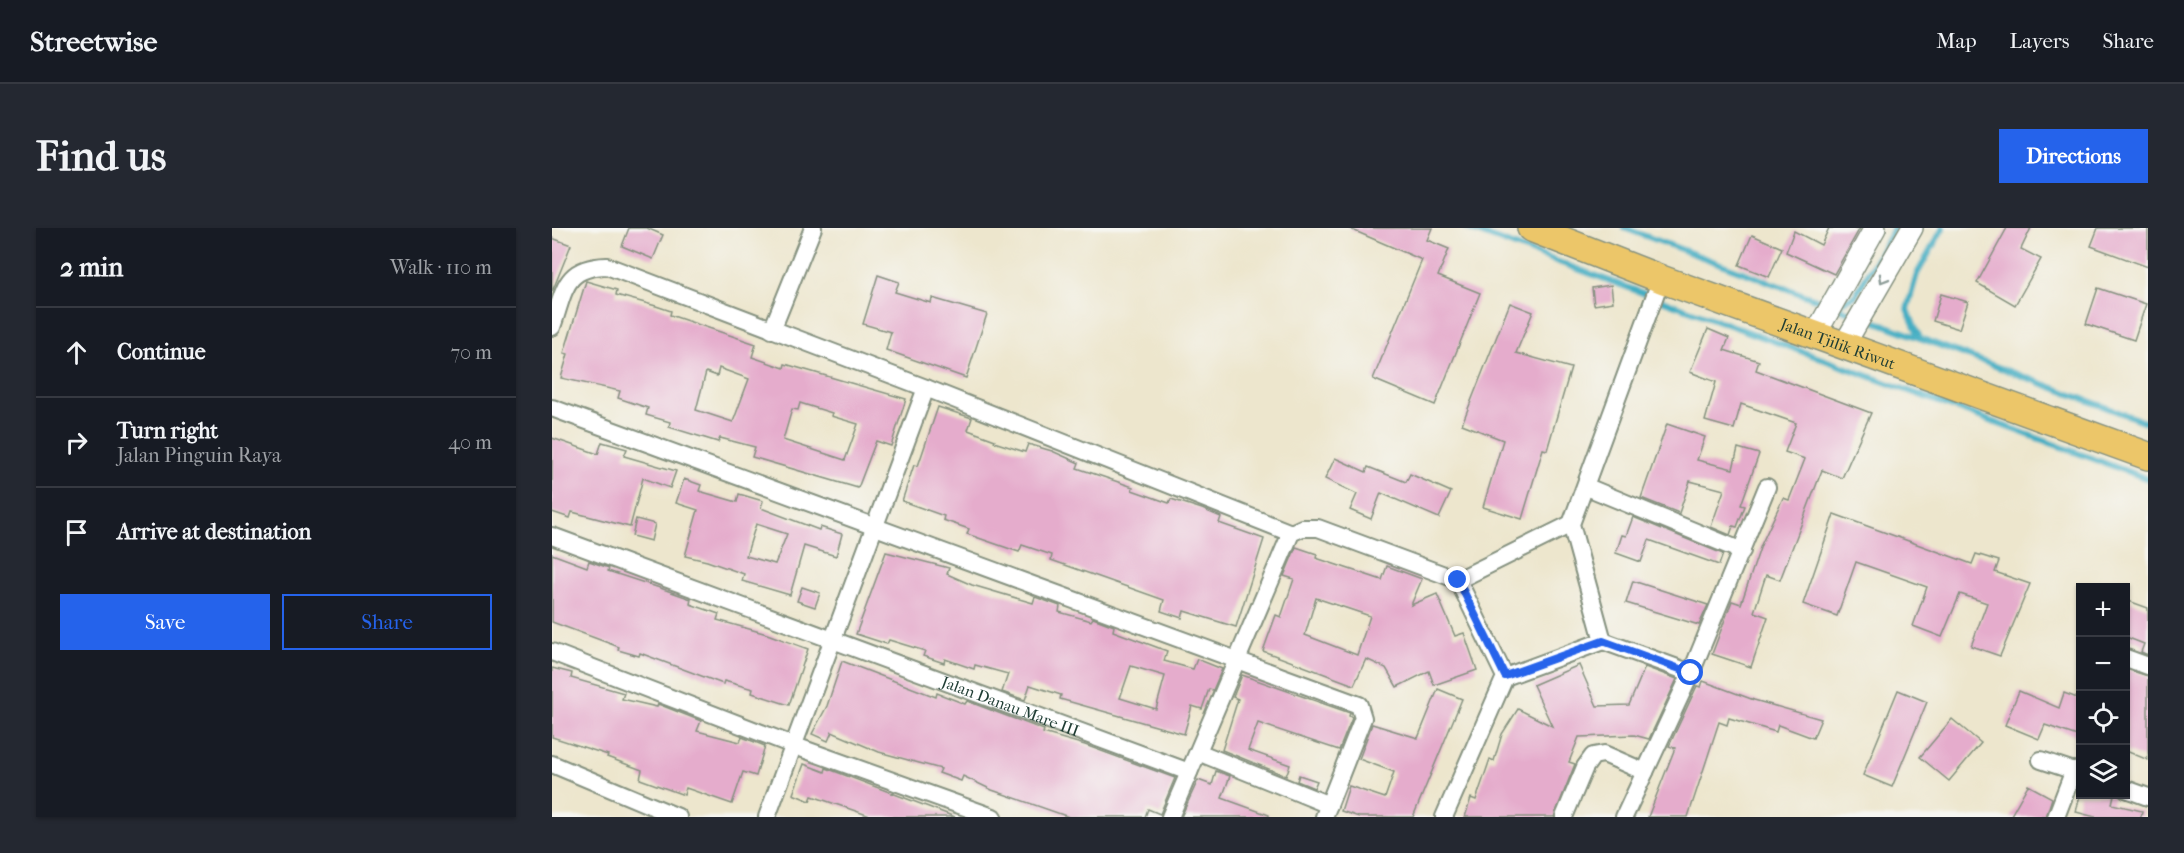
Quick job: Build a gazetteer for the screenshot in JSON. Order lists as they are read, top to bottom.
{
  "streets": {
    "highway": ["Jalan Tjilik Riwut"],
    "street": ["Jalan Danau Mare III"]
  },
  "page": {
    "header": "Streetwise",
    "nav": ["Map", "Layers", "Share"],
    "buttons": [
      "Directions",
      ["Save", "Share"]
    ],
    "title": "Find us",
    "heading": ["2 min", "Walk · 110 m"],
    "list": [
      ["Continue", "70 m"],
      ["Turn right", "Jalan Pinguin Raya", "40 m"],
      "Arrive at destination"
    ],
    "map_buttons": ["+", "−"]
  }
}
